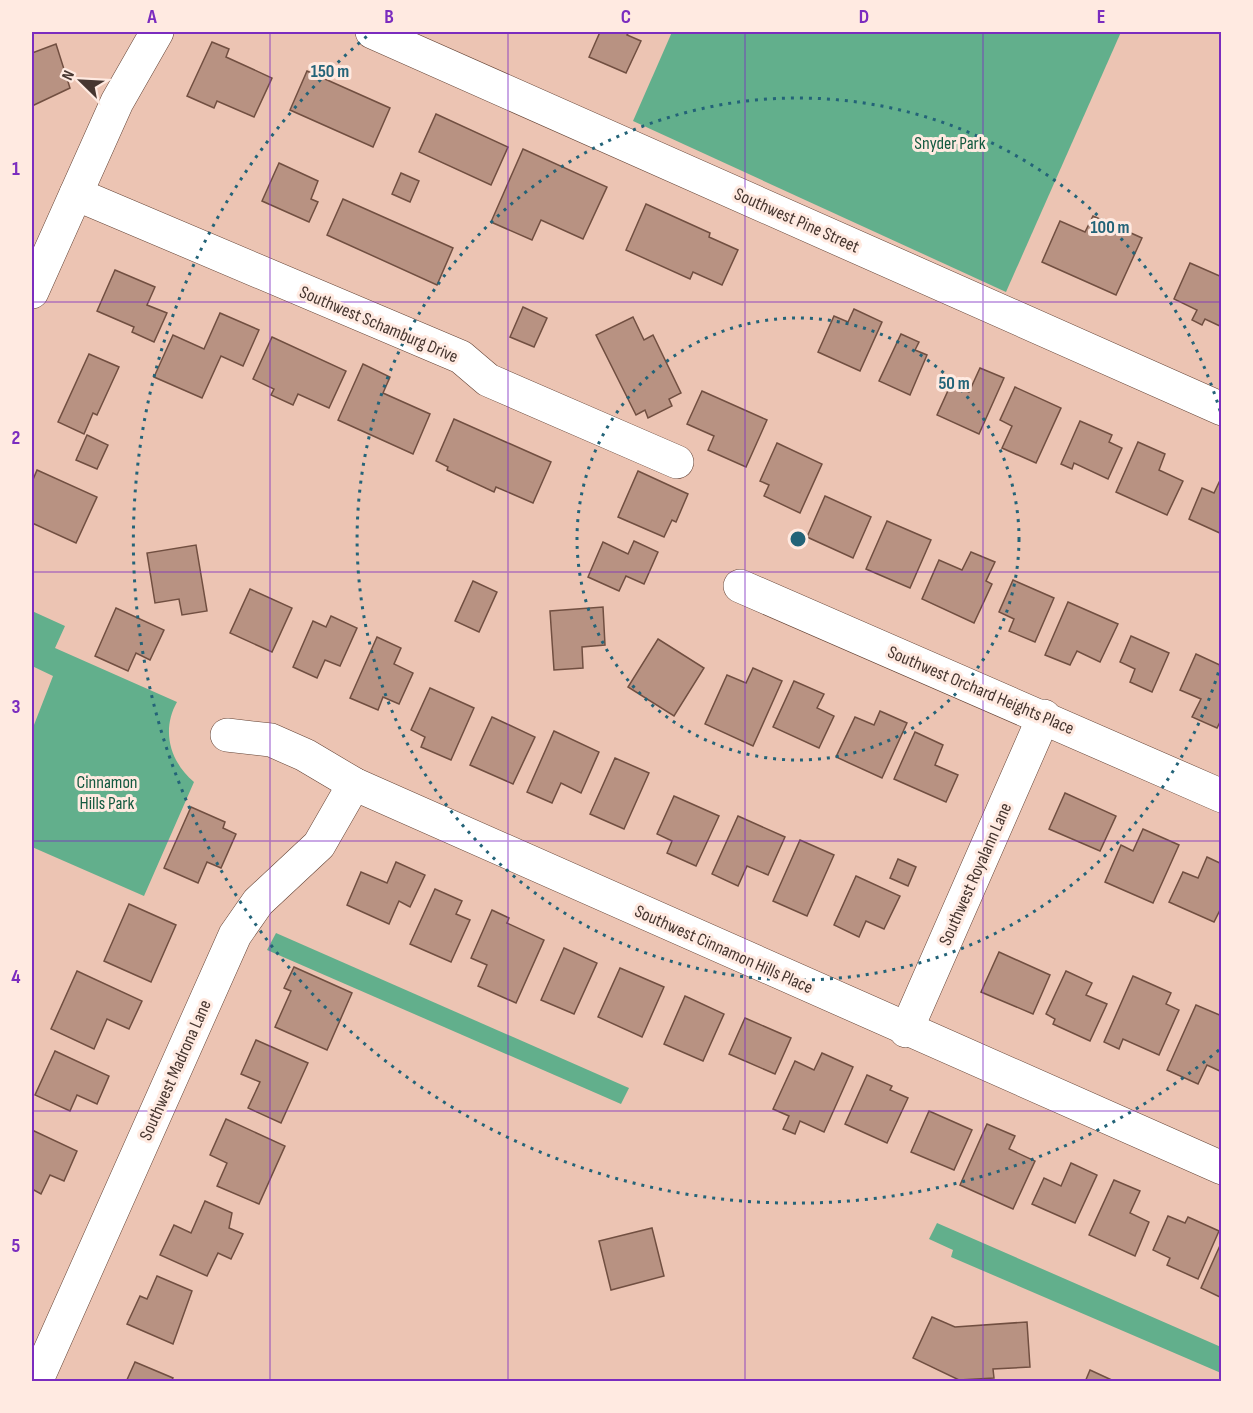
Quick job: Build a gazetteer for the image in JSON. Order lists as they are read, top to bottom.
{
  "streets": {
    "street": [
      "Southwest Pine Street",
      "Southwest Schamburg Drive",
      "Southwest Orchard Heights Place",
      "Southwest Royalann Lane",
      "Southwest Cinnamon Hills Place",
      "Southwest Madrona Lane"
    ]
  },
  "crossings": [
    ["Southwest Orchard Heights Place", "Southwest Royalann Lane"],
    ["Southwest Royalann Lane", "Southwest Cinnamon Hills Place"],
    ["Southwest Cinnamon Hills Place", "Southwest Madrona Lane"]
  ],
  "parks": ["Snyder Park", "Cinnamon Hills Park"],
  "north": "top left",
  "grid": {
    "columns": [
      "A",
      "B",
      "C",
      "D",
      "E"
    ],
    "rows": [
      "1",
      "2",
      "3",
      "4",
      "5"
    ]
  },
  "rings": ["150 m", "100 m", "50 m"]
}
